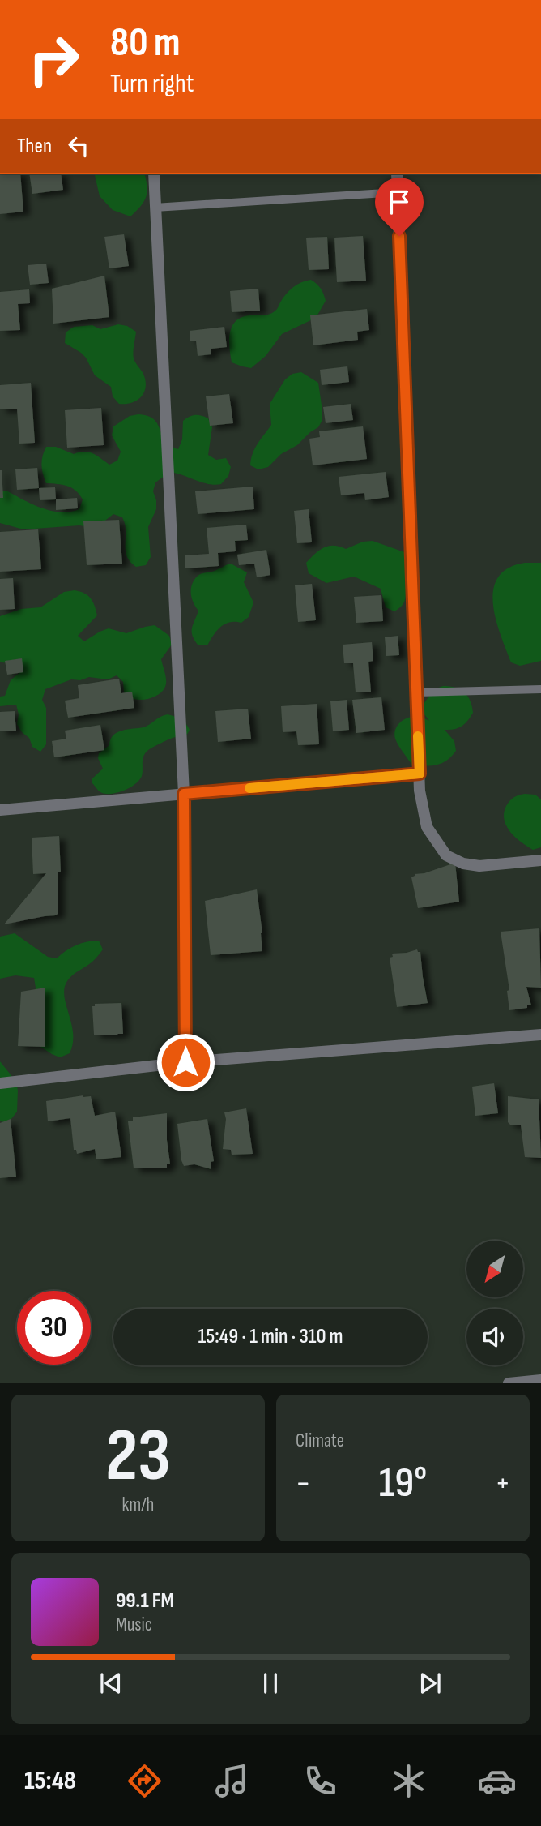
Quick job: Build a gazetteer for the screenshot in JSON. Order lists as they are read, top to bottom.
{
  "north": "bottom left",
  "page": {
    "turn": ["80 m", "Turn right"],
    "then": "Then",
    "limit": "30",
    "trip": "15:49 · 1 min · 310 m",
    "tile": [
      ["23", "km/h"],
      "Climate"
    ],
    "heat": ["−", "19°", "+"],
    "song": ["99.1 FM", "Music"],
    "tabs": "15:48"
  }
}
